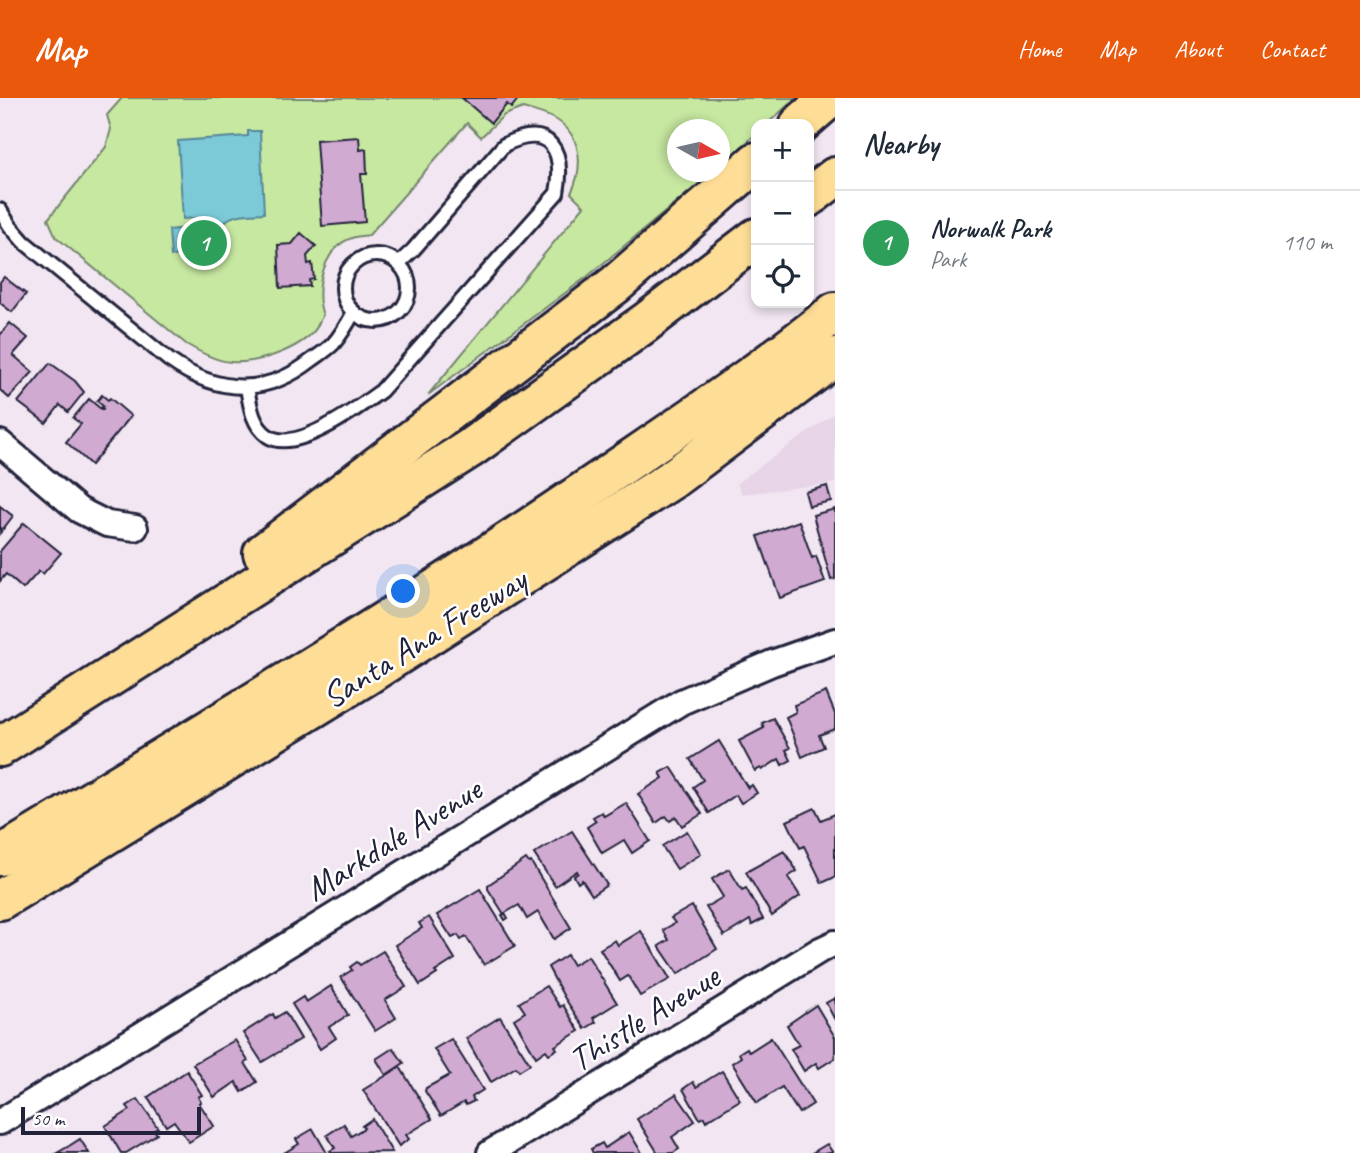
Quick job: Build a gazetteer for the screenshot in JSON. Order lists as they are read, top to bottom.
{
  "streets": {
    "highway": ["Santa Ana Freeway"],
    "street": ["Markdale Avenue", "Thistle Avenue"]
  },
  "scale_bar": "50 m",
  "north": "right",
  "page": {
    "header": "Map",
    "nav": [
      "Home",
      "Map",
      "About",
      "Contact"
    ],
    "heading": "Nearby",
    "map_buttons": ["+", "−"],
    "list": [
      {
        "mark": "1",
        "name": "Norwalk Park",
        "note": "Park",
        "value": "110 m"
      }
    ],
    "pins": "1",
    "scale": "50 m"
  }
}
